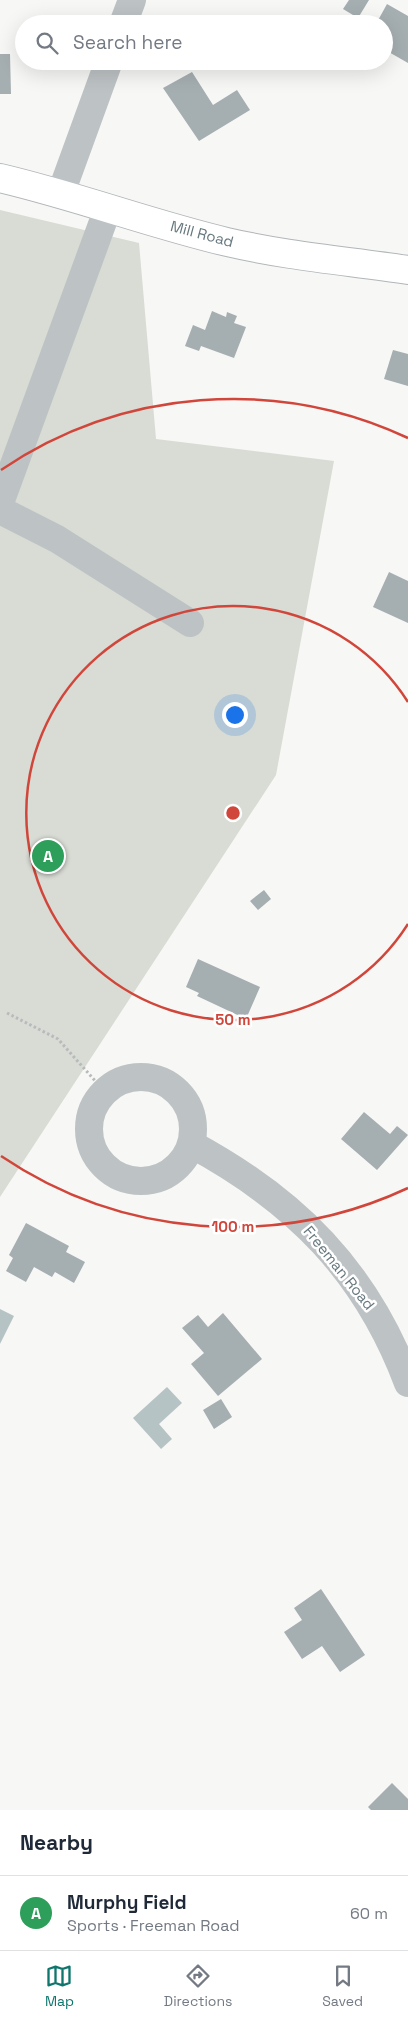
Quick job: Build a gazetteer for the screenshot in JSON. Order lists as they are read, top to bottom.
{
  "streets": {
    "main road": ["Mill Road"],
    "street": ["Freeman Road"]
  },
  "page": {
    "search": "Search here",
    "pins": "A",
    "heading": "Nearby",
    "list": [
      {
        "mark": "A",
        "name": "Murphy Field",
        "note": "Sports · Freeman Road",
        "value": "60 m"
      }
    ],
    "nav": ["Map", "Directions", "Saved"]
  },
  "rings": ["50 m", "100 m"]
}
